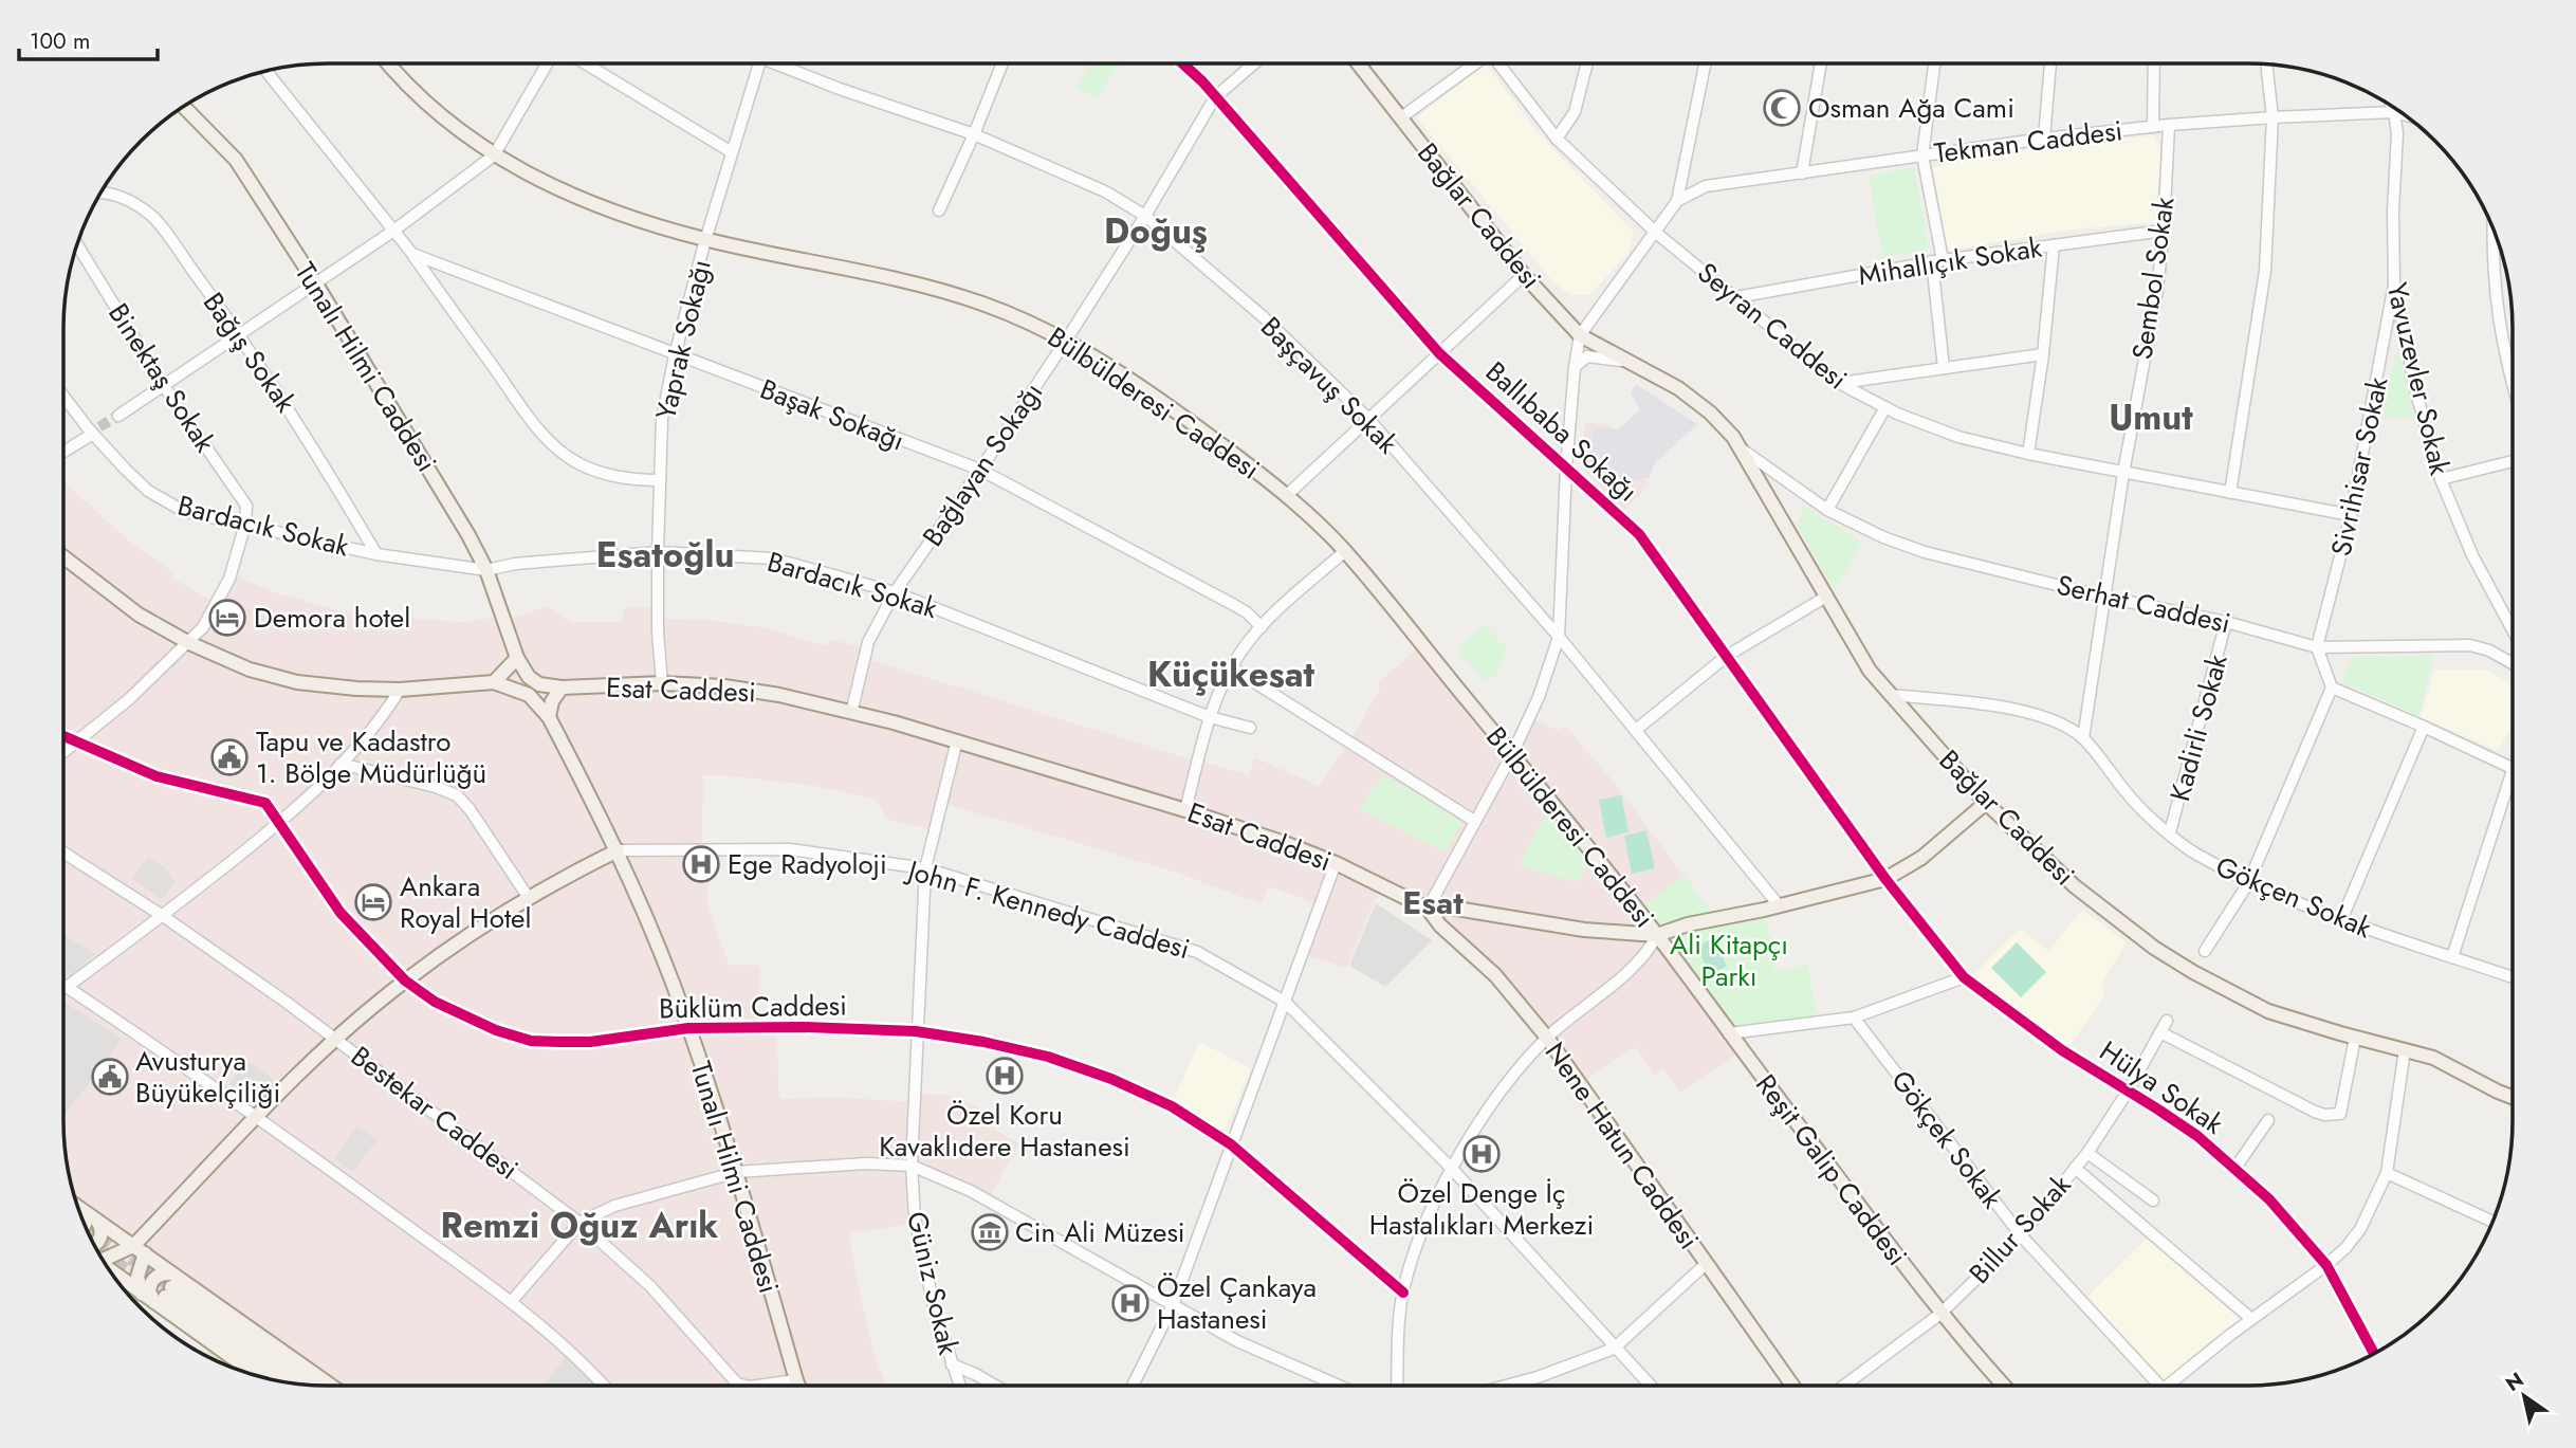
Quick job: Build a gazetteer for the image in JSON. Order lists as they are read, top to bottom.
{
  "streets": {
    "main road": [
      "Bağlar Caddesi",
      "Tunalı Hilmi Caddesi",
      "Bülbülderesi Caddesi",
      "Esat Caddesi",
      "John F. Kennedy Caddesi",
      "Nene Hatun Caddesi",
      "Reşit Galip Caddesi"
    ],
    "street": [
      "Tekman Caddesi",
      "Mihallıçık Sokak",
      "Sembol Sokak",
      "Seyran Caddesi",
      "Yaprak Sokağı",
      "Bağış Sokak",
      "Binektaş Sokak",
      "Yavuzevler Sokak",
      "Başçavuş Sokak",
      "Başak Sokağı",
      "Ballıbaba Sokağı",
      "Bağlayan Sokağı",
      "Sivrihisar Sokak",
      "Bardacık Sokak",
      "Serhat Caddesi",
      "Kadirli Sokak",
      "Gökçen Sokak",
      "Büklüm Caddesi",
      "Hülya Sokak",
      "Bestekar Caddesi",
      "Gökçek Sokak",
      "Billur Sokak",
      "Güniz Sokak"
    ]
  },
  "crossings": [
    ["Tekman Caddesi", "Sembol Sokak"],
    ["Tekman Caddesi", "Yavuzevler Sokak"],
    ["Bağlar Caddesi", "Serhat Caddesi"],
    ["Bağlar Caddesi", "Esat Caddesi"],
    ["Bağlar Caddesi", "Gökçen Sokak"],
    ["Mihallıçık Sokak", "Sembol Sokak"],
    ["Mihallıçık Sokak", "Seyran Caddesi"],
    ["Sembol Sokak", "Seyran Caddesi"],
    ["Sembol Sokak", "Serhat Caddesi"],
    ["Sembol Sokak", "Gökçen Sokak"],
    ["Seyran Caddesi", "Sivrihisar Sokak"],
    ["Yaprak Sokağı", "Bülbülderesi Caddesi"],
    ["Yaprak Sokağı", "Başak Sokağı"],
    ["Yaprak Sokağı", "Bardacık Sokak"],
    ["Yaprak Sokağı", "Esat Caddesi"],
    ["Bağış Sokak", "Bardacık Sokak"],
    ["Tunalı Hilmi Caddesi", "Bardacık Sokak"],
    ["Tunalı Hilmi Caddesi", "Esat Caddesi"],
    ["Tunalı Hilmi Caddesi", "John F. Kennedy Caddesi"],
    ["Tunalı Hilmi Caddesi", "Büklüm Caddesi"],
    ["Tunalı Hilmi Caddesi", "Bestekar Caddesi"],
    ["Binektaş Sokak", "Bardacık Sokak"],
    ["Yavuzevler Sokak", "Sivrihisar Sokak"],
    ["Başçavuş Sokak", "Bağlayan Sokağı"],
    ["Başçavuş Sokak", "Esat Caddesi"],
    ["Bülbülderesi Caddesi", "Bağlayan Sokağı"],
    ["Bülbülderesi Caddesi", "Esat Caddesi"],
    ["Bülbülderesi Caddesi", "Reşit Galip Caddesi"],
    ["Başak Sokağı", "Bağlayan Sokağı"],
    ["Ballıbaba Sokağı", "Bağlayan Sokağı"],
    ["Ballıbaba Sokağı", "Esat Caddesi"],
    ["Ballıbaba Sokağı", "Hülya Sokak"],
    ["Bağlayan Sokağı", "Bardacık Sokak"],
    ["Bağlayan Sokağı", "Esat Caddesi"],
    ["Sivrihisar Sokak", "Serhat Caddesi"],
    ["Serhat Caddesi", "Kadirli Sokak"],
    ["Esat Caddesi", "Hülya Sokak"],
    ["Esat Caddesi", "Nene Hatun Caddesi"],
    ["Esat Caddesi", "Reşit Galip Caddesi"],
    ["Esat Caddesi", "Güniz Sokak"],
    ["Kadirli Sokak", "Gökçen Sokak"],
    ["John F. Kennedy Caddesi", "Büklüm Caddesi"],
    ["John F. Kennedy Caddesi", "Bestekar Caddesi"],
    ["John F. Kennedy Caddesi", "Güniz Sokak"],
    ["Büklüm Caddesi", "Güniz Sokak"],
    ["Hülya Sokak", "Billur Sokak"],
    ["Gökçek Sokak", "Billur Sokak"],
    ["Reşit Galip Caddesi", "Billur Sokak"]
  ],
  "districts": [
    "Doğuş",
    "Umut",
    "Esatoğlu",
    "Küçükesat",
    "Esat",
    "Remzi Oğuz Arık"
  ],
  "parks": ["Ali Kitapçı Parkı"],
  "places": {
    "mosque": ["Osman Ağa Cami"],
    "hotel": ["Demora hotel", "Ankara Royal Hotel"],
    "public building": ["Tapu ve Kadastro 1. Bölge Müdürlüğü", "Avusturya Büyükelçiliği"],
    "hospital": [
      "Ege Radyoloji",
      "Özel Koru Kavaklıdere Hastanesi",
      "Özel Denge İç Hastalıkları Merkezi",
      "Özel Çankaya Hastanesi"
    ],
    "museum": ["Cin Ali Müzesi"]
  },
  "scale_bar": "100 m",
  "north": "top left"
}
